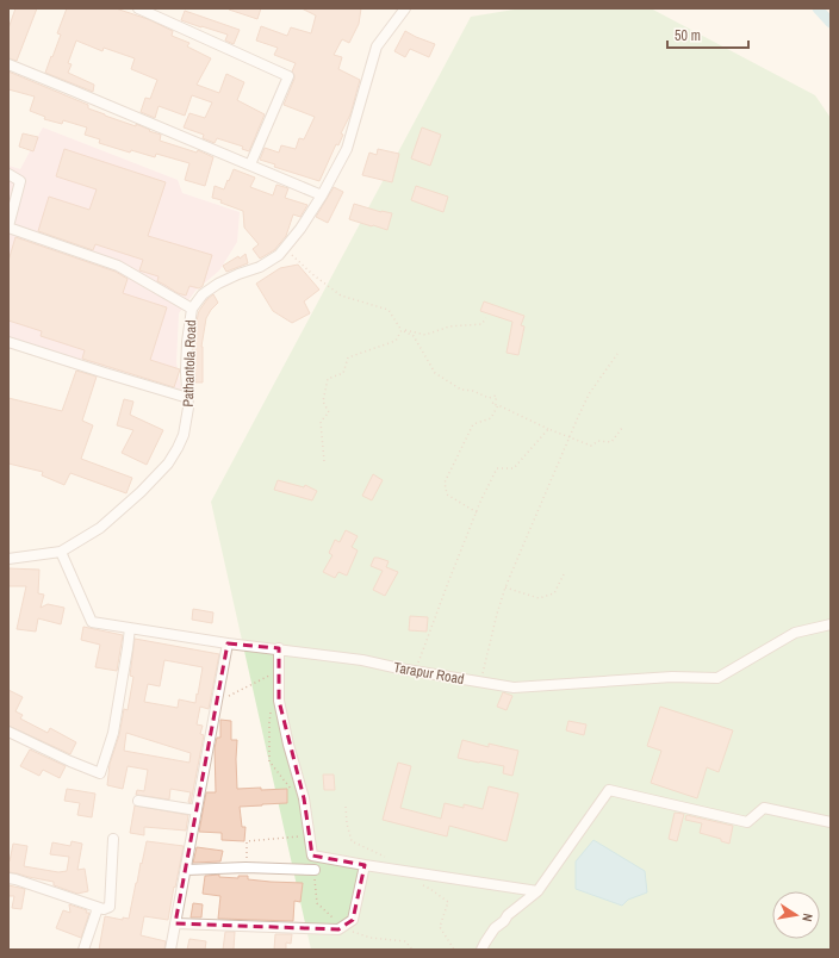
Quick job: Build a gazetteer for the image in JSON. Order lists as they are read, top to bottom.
{
  "streets": {
    "street": ["Pathantola Road", "Tarapur Road"]
  },
  "crossings": [
    ["Pathantola Road", "Tarapur Road"]
  ],
  "scale_bar": "50 m",
  "north": "right"
}
